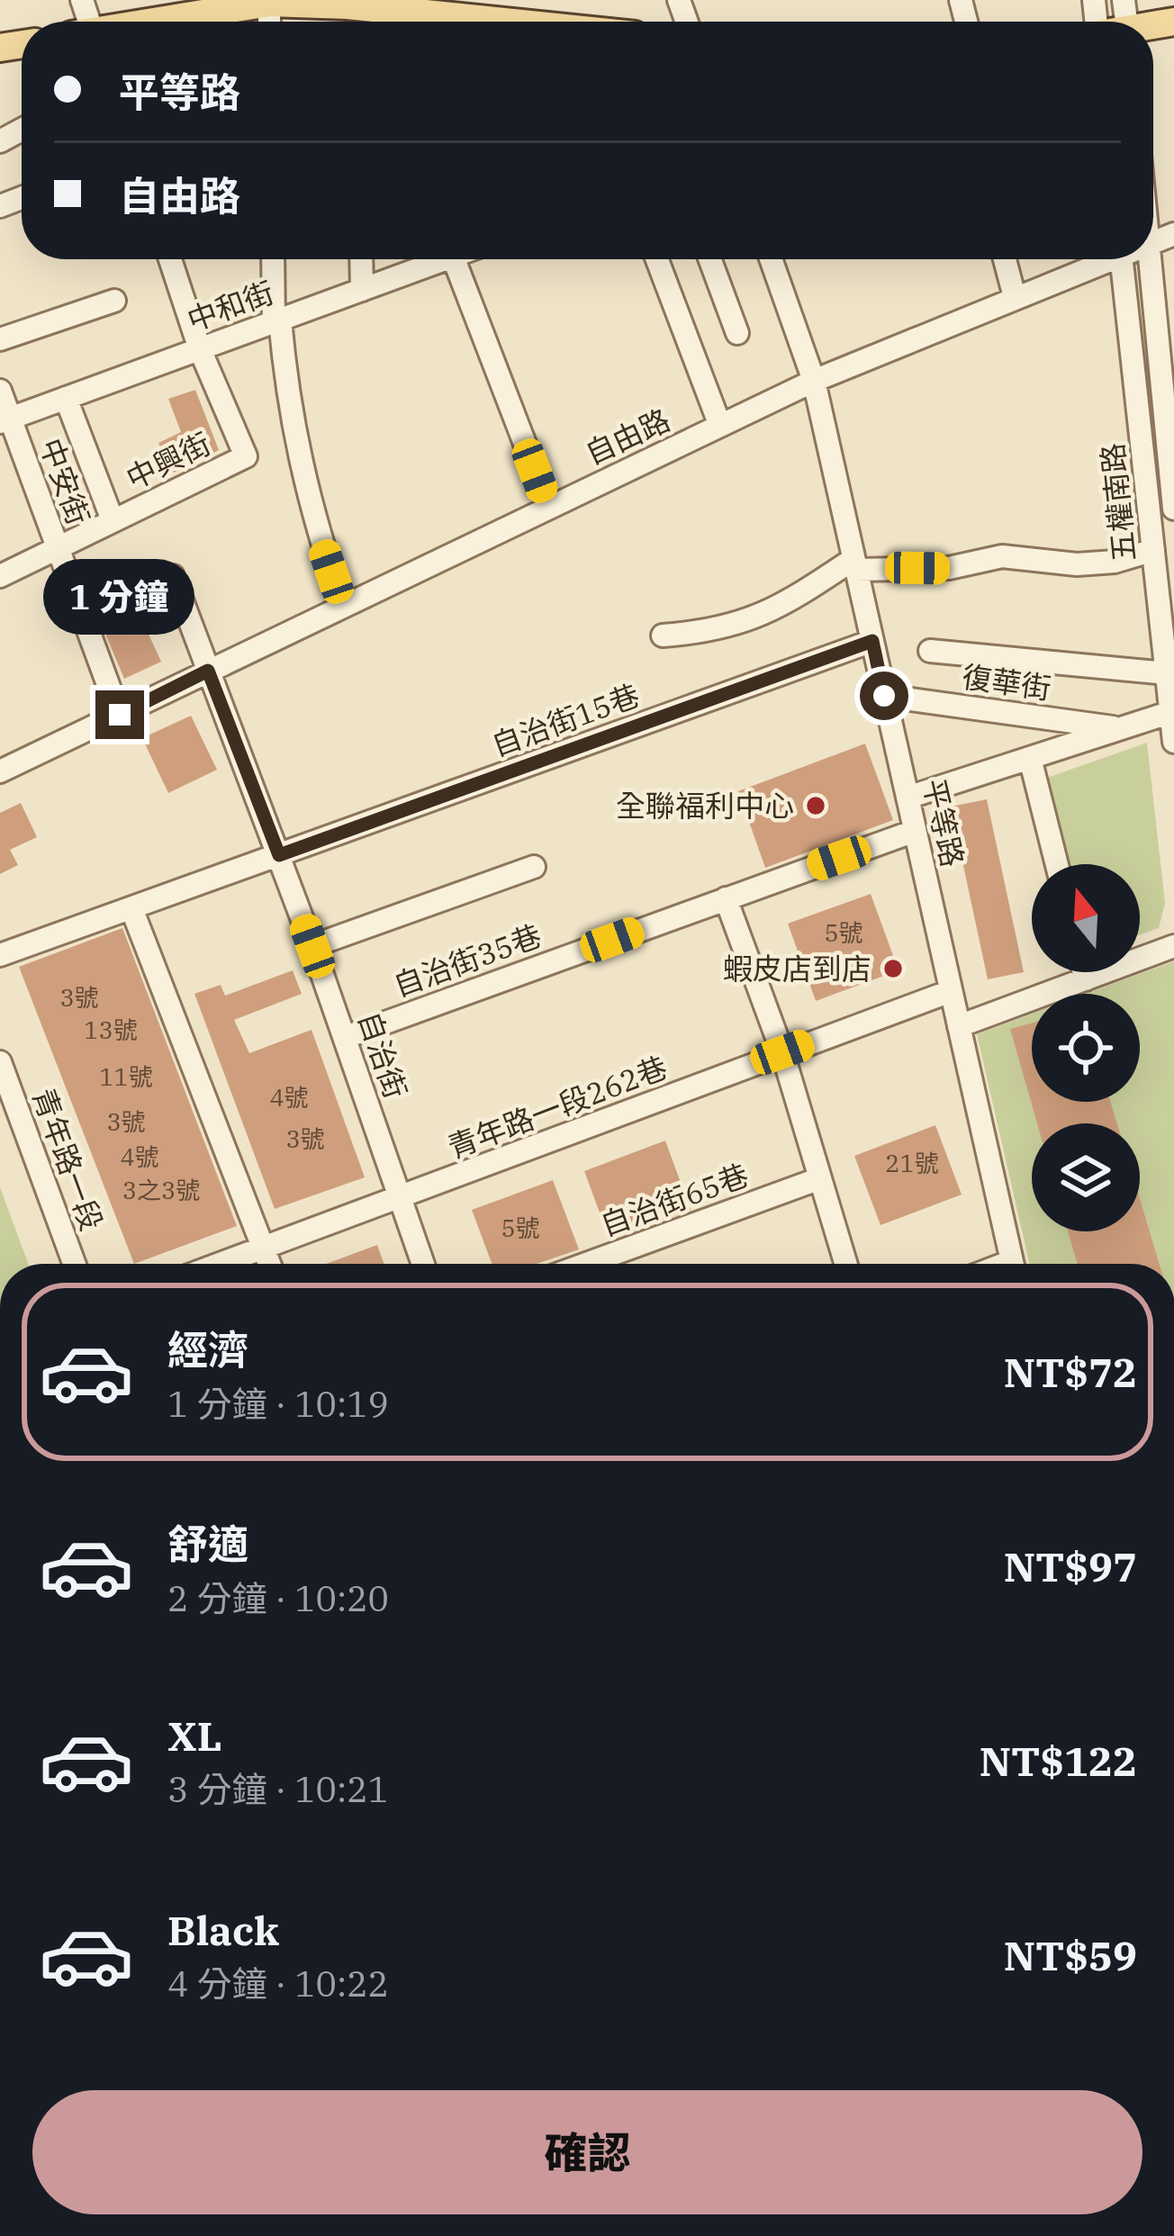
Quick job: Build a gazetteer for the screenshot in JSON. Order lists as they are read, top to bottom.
{
  "streets": {
    "street": [
      "中和街",
      "自由路",
      "中興街",
      "中安街",
      "五權南路",
      "復華街",
      "自治街15巷",
      "平等路",
      "自治街35巷",
      "自治街",
      "青年路一段262巷",
      "青年路一段",
      "自治街65巷"
    ]
  },
  "crossings": [
    ["中和街", "中興街"],
    ["中和街", "中安街"],
    ["自由路", "中安街"],
    ["自由路", "平等路"],
    ["自由路", "自治街"],
    ["中興街", "中安街"],
    ["五權南路", "復華街"],
    ["復華街", "平等路"],
    ["自治街15巷", "平等路"],
    ["自治街15巷", "自治街"],
    ["平等路", "自治街35巷"],
    ["平等路", "青年路一段262巷"],
    ["自治街35巷", "自治街"],
    ["自治街", "青年路一段262巷"]
  ],
  "places": ["全聯福利中心", "蝦皮店到店"],
  "house_numbers": [
    "5號",
    "3號",
    "13號",
    "11號",
    "4號",
    "3號",
    "3號",
    "4號",
    "21號",
    "3之3號",
    "5號"
  ],
  "north": "top",
  "page": {
    "banner": ["平等路", "自由路"],
    "bubble": "1 分鐘",
    "list": [
      {
        "name": "經濟",
        "note": "1 分鐘 · 10:19",
        "value": "NT$72"
      },
      {
        "name": "舒適",
        "note": "2 分鐘 · 10:20",
        "value": "NT$97"
      },
      {
        "name": "XL",
        "note": "3 分鐘 · 10:21",
        "value": "NT$122"
      },
      {
        "name": "Black",
        "note": "4 分鐘 · 10:22",
        "value": "NT$59"
      }
    ],
    "buttons": "確認"
  }
}
